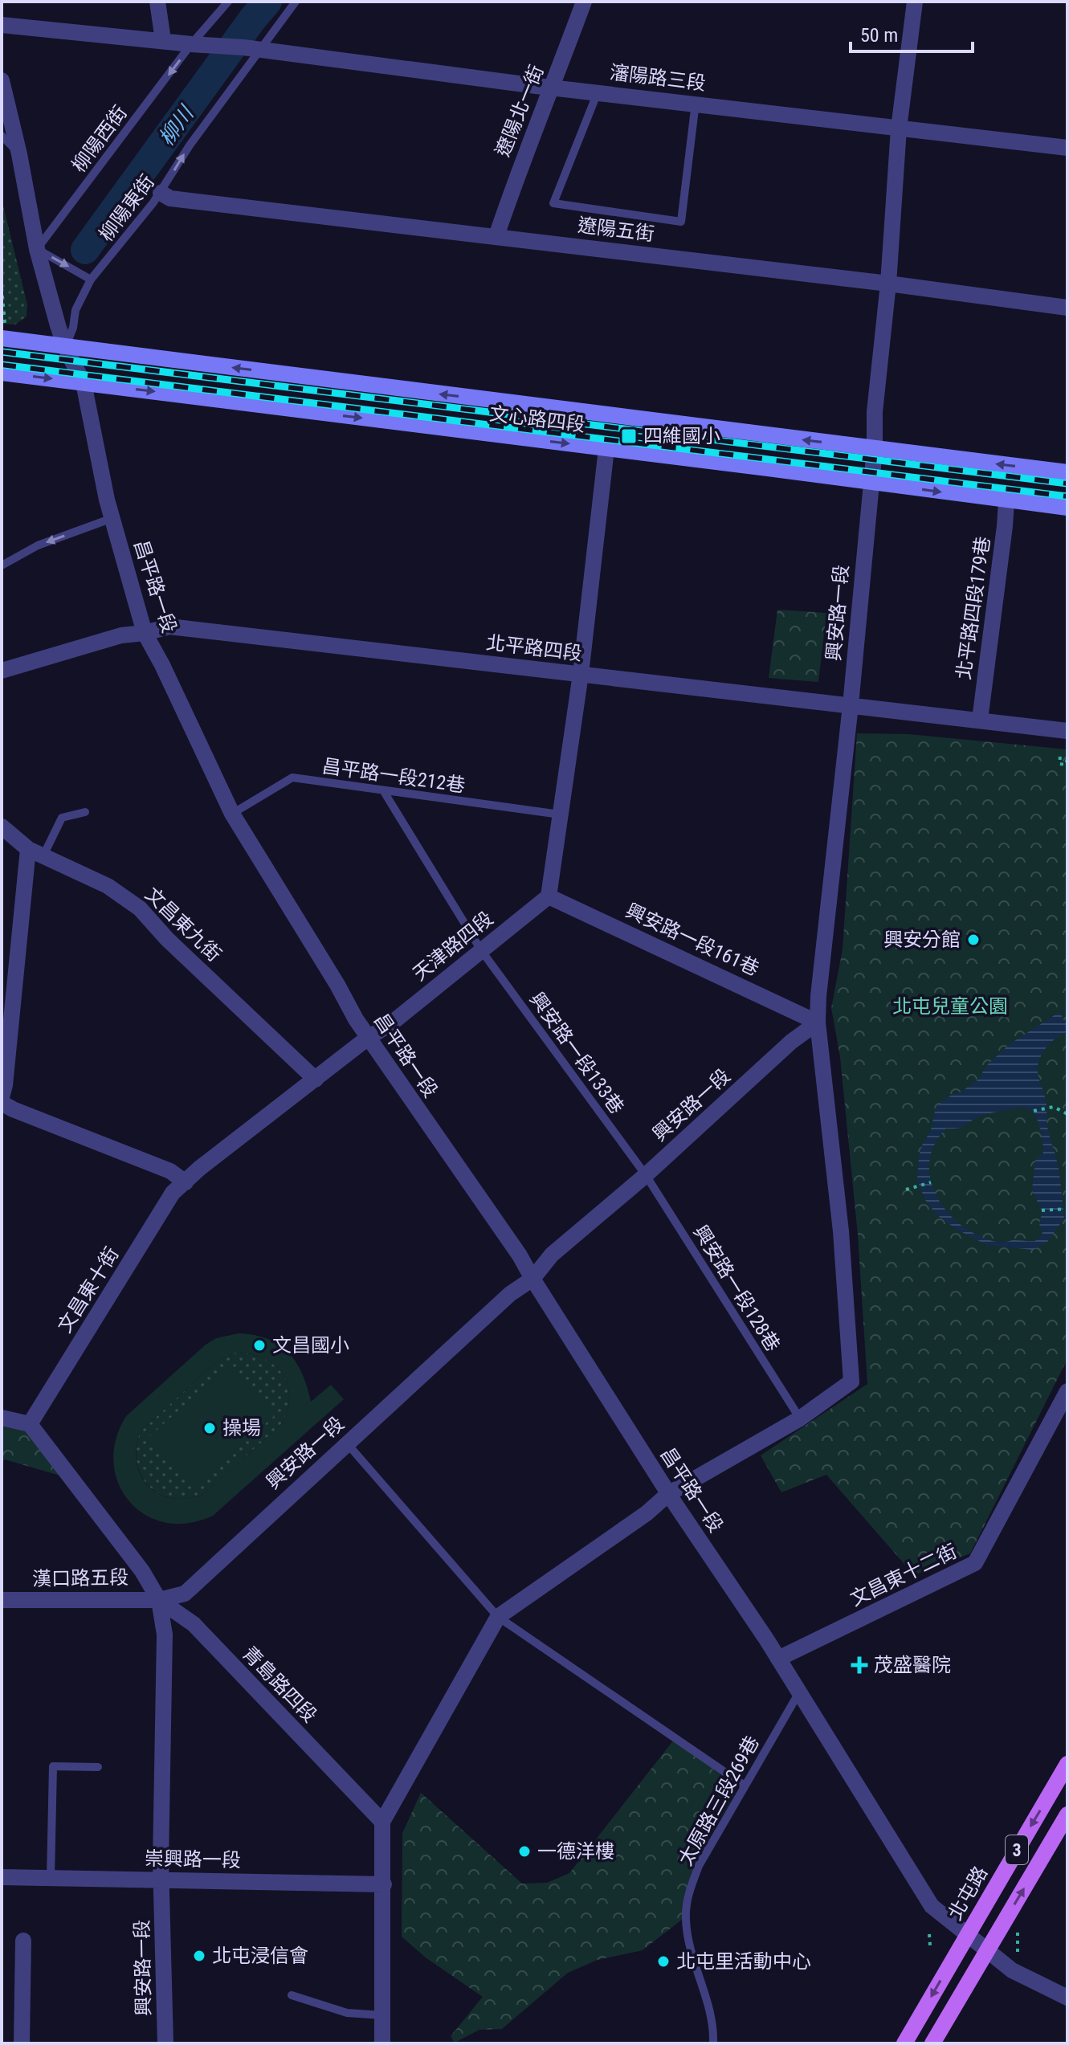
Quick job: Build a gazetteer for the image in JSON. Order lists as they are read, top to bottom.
{
  "streets": {
    "main road": ["文心路四段", "3", "北屯路"],
    "street": [
      "瀋陽路三段",
      "遼陽北一街",
      "遼陽五街",
      "昌平路一段",
      "北平路四段179巷",
      "興安路一段",
      "北平路四段",
      "文昌東九街",
      "興安路一段161巷",
      "天津路四段",
      "文昌東十街",
      "文昌東十二街",
      "漢口路五段",
      "青島路四段",
      "崇興路一段"
    ],
    "lane": [
      "柳陽西街",
      "柳陽東街",
      "昌平路一段212巷",
      "興安路一段133巷",
      "興安路一段128巷",
      "太原路三段269巷"
    ]
  },
  "crossings": [
    ["瀋陽路三段", "遼陽北一街"],
    ["瀋陽路三段", "柳陽西街"],
    ["瀋陽路三段", "柳陽東街"],
    ["瀋陽路三段", "興安路一段"],
    ["遼陽北一街", "遼陽五街"],
    ["柳陽西街", "昌平路一段"],
    ["柳陽東街", "遼陽五街"],
    ["柳陽東街", "文心路四段"],
    ["柳陽東街", "昌平路一段"],
    ["遼陽五街", "興安路一段"],
    ["文心路四段", "昌平路一段"],
    ["文心路四段", "北平路四段179巷"],
    ["文心路四段", "興安路一段"],
    ["昌平路一段", "興安路一段"],
    ["昌平路一段", "北平路四段"],
    ["昌平路一段", "昌平路一段212巷"],
    ["昌平路一段", "天津路四段"],
    ["昌平路一段", "文昌東十二街"],
    ["昌平路一段", "太原路三段269巷"],
    ["昌平路一段", "3"],
    ["昌平路一段", "北屯路"],
    ["北平路四段179巷", "北平路四段"],
    ["興安路一段", "北平路四段"],
    ["興安路一段", "興安路一段161巷"],
    ["興安路一段", "興安路一段133巷"],
    ["興安路一段", "興安路一段128巷"],
    ["興安路一段", "漢口路五段"],
    ["興安路一段", "青島路四段"],
    ["興安路一段", "崇興路一段"],
    ["昌平路一段212巷", "興安路一段133巷"],
    ["文昌東九街", "天津路四段"],
    ["興安路一段161巷", "天津路四段"],
    ["天津路四段", "興安路一段133巷"],
    ["天津路四段", "文昌東十街"],
    ["興安路一段133巷", "興安路一段128巷"],
    ["文昌東十街", "青島路四段"],
    ["漢口路五段", "青島路四段"]
  ],
  "one_way": ["柳陽西街", "柳陽東街"],
  "water": ["柳川"],
  "parks": ["北屯兒童公園"],
  "places": {
    "transit": ["四維國小"],
    "other": [
      "興安分館",
      "文昌國小",
      "操場",
      "一德洋樓",
      "北屯浸信會",
      "北屯里活動中心"
    ],
    "health": ["茂盛醫院"]
  },
  "scale_bar": "50 m"
}
